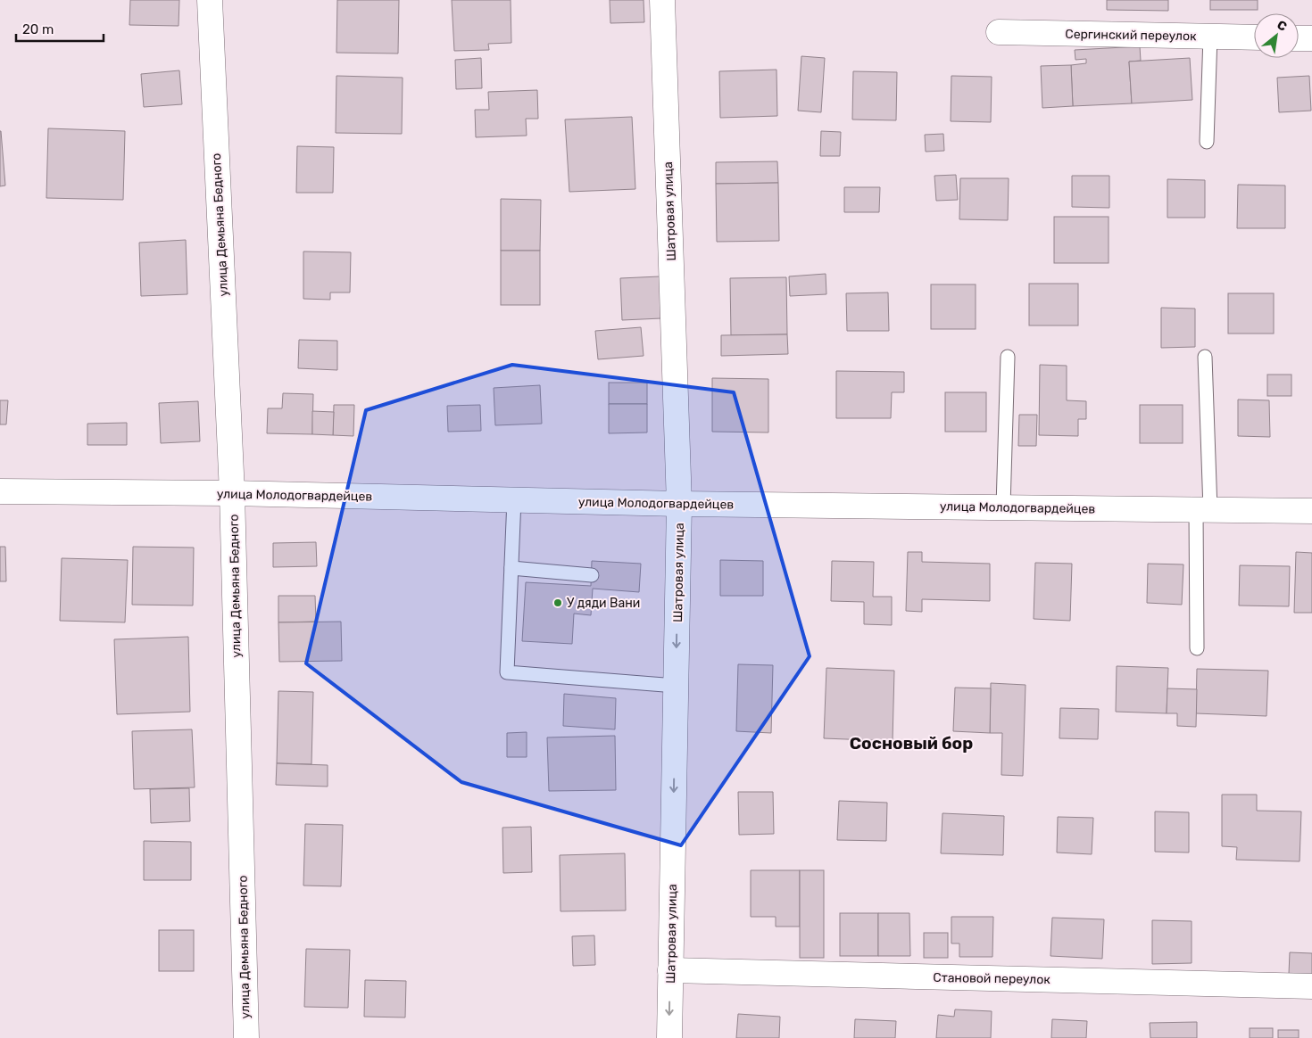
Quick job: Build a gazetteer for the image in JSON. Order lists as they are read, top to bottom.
{
  "streets": {
    "street": [
      "Сергинский переулок",
      "Шатровая улица",
      "улица Демьяна Бедного",
      "улица Молодогвардейцев",
      "Становой переулок"
    ]
  },
  "crossings": [
    ["Шатровая улица", "улица Молодогвардейцев"],
    ["Шатровая улица", "Становой переулок"],
    ["улица Демьяна Бедного", "улица Молодогвардейцев"]
  ],
  "one_way": ["Шатровая улица"],
  "districts": ["Сосновый бор"],
  "places": ["У дяди Вани"],
  "scale_bar": "20 m",
  "north": "top right"
}
